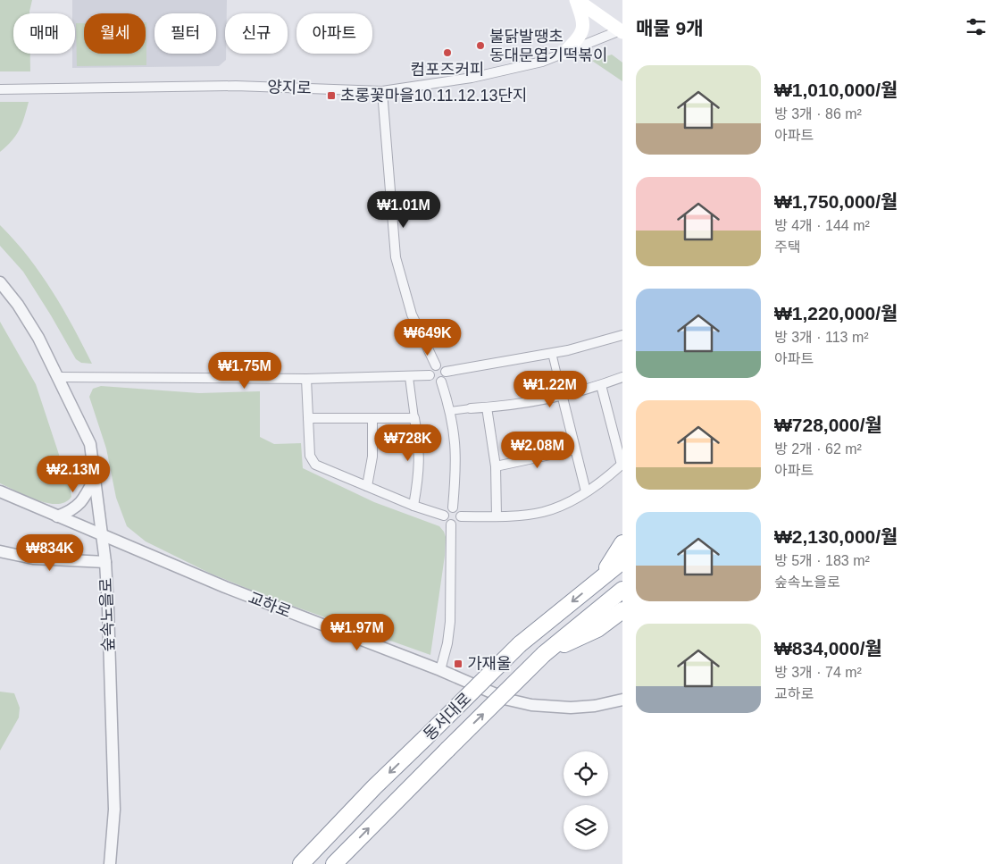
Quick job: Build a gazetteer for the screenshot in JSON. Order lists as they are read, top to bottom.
{
  "streets": {
    "highway": ["동서대로"],
    "street": ["양지로", "교하로", "숲속노을로"]
  },
  "crossings": [
    ["교하로", "숲속노을로"]
  ],
  "places": {
    "other": ["불닭발땡초 동대문엽기떡볶이", "컴포즈커피"],
    "transit": ["초롱꽃마을10.11.12.13단지", "가재울"]
  },
  "page": {
    "heading": "매물 9개",
    "chip": [
      "매매",
      "월세",
      "필터",
      "신규",
      "아파트"
    ],
    "list": [
      {
        "name": "₩1,010,000/월",
        "note": "방 3개 · 86 m² · 아파트"
      },
      {
        "name": "₩1,750,000/월",
        "note": "방 4개 · 144 m² · 주택"
      },
      {
        "name": "₩1,220,000/월",
        "note": "방 3개 · 113 m² · 아파트"
      },
      {
        "name": "₩728,000/월",
        "note": "방 2개 · 62 m² · 아파트"
      },
      {
        "name": "₩2,130,000/월",
        "note": "방 5개 · 183 m² · 숲속노을로"
      },
      {
        "name": "₩834,000/월",
        "note": "방 3개 · 74 m² · 교하로"
      }
    ],
    "price": [
      "₩1.01M",
      "₩649K",
      "₩1.75M",
      "₩1.22M",
      "₩728K",
      "₩2.08M",
      "₩2.13M",
      "₩834K",
      "₩1.97M"
    ]
  }
}
